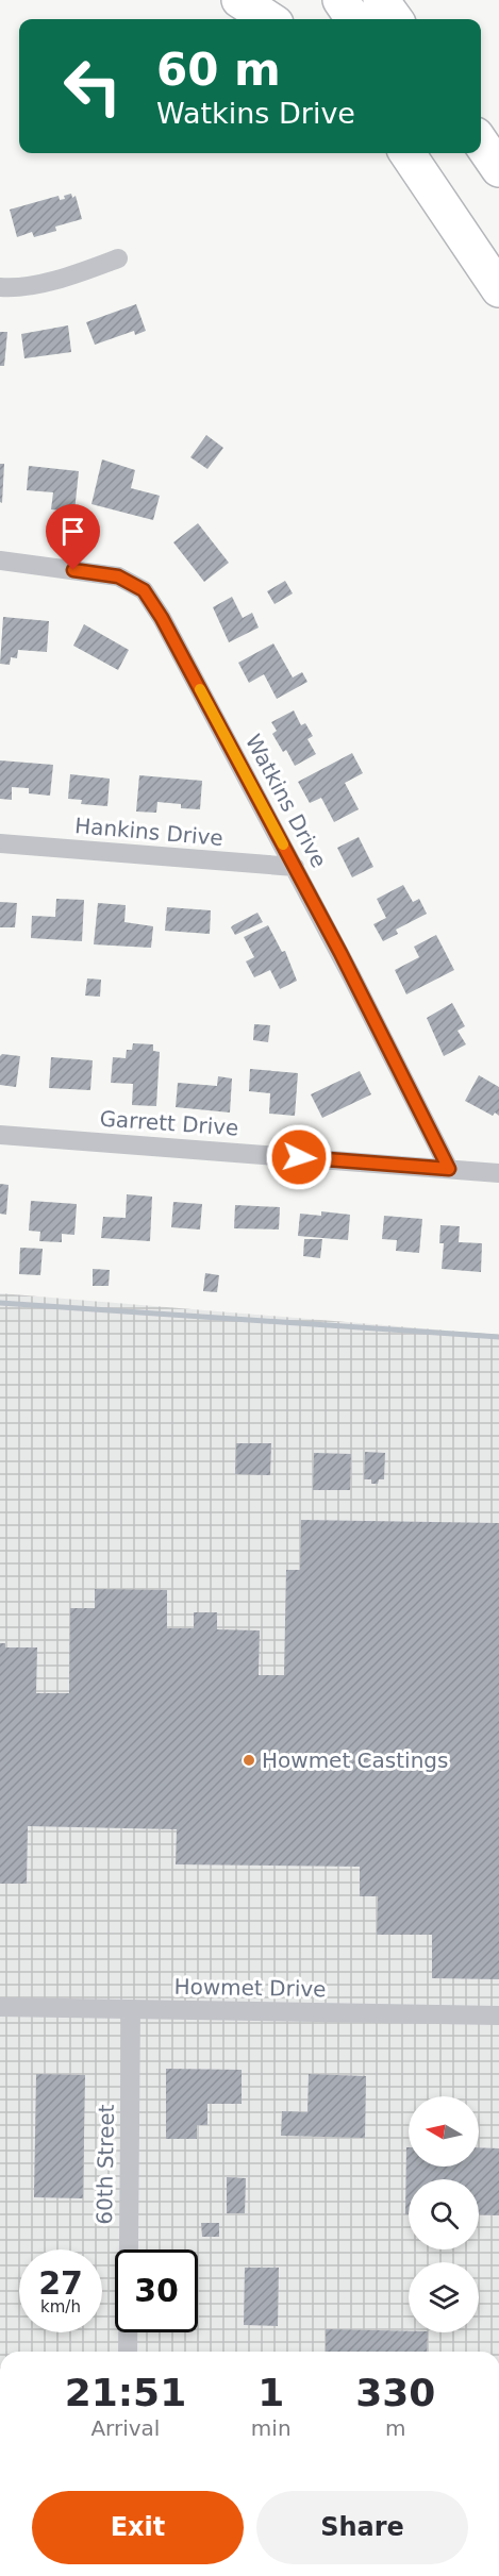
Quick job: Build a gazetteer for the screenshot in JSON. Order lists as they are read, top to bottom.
{
  "streets": {
    "street": [
      "Watkins Drive",
      "Hankins Drive",
      "Garrett Drive",
      "Howmet Drive",
      "60th Street"
    ]
  },
  "crossings": [
    ["Watkins Drive", "Hankins Drive"],
    ["Watkins Drive", "Garrett Drive"],
    ["Howmet Drive", "60th Street"]
  ],
  "places": ["Howmet Castings"],
  "north": "left",
  "page": {
    "turn": ["60 m", "Watkins Drive"],
    "speed": "27 km/h",
    "limit": "30",
    "eta": [
      "21:51",
      "Arrival",
      "1",
      "min",
      "330",
      "m"
    ],
    "buttons": ["Exit", "Share"]
  }
}
